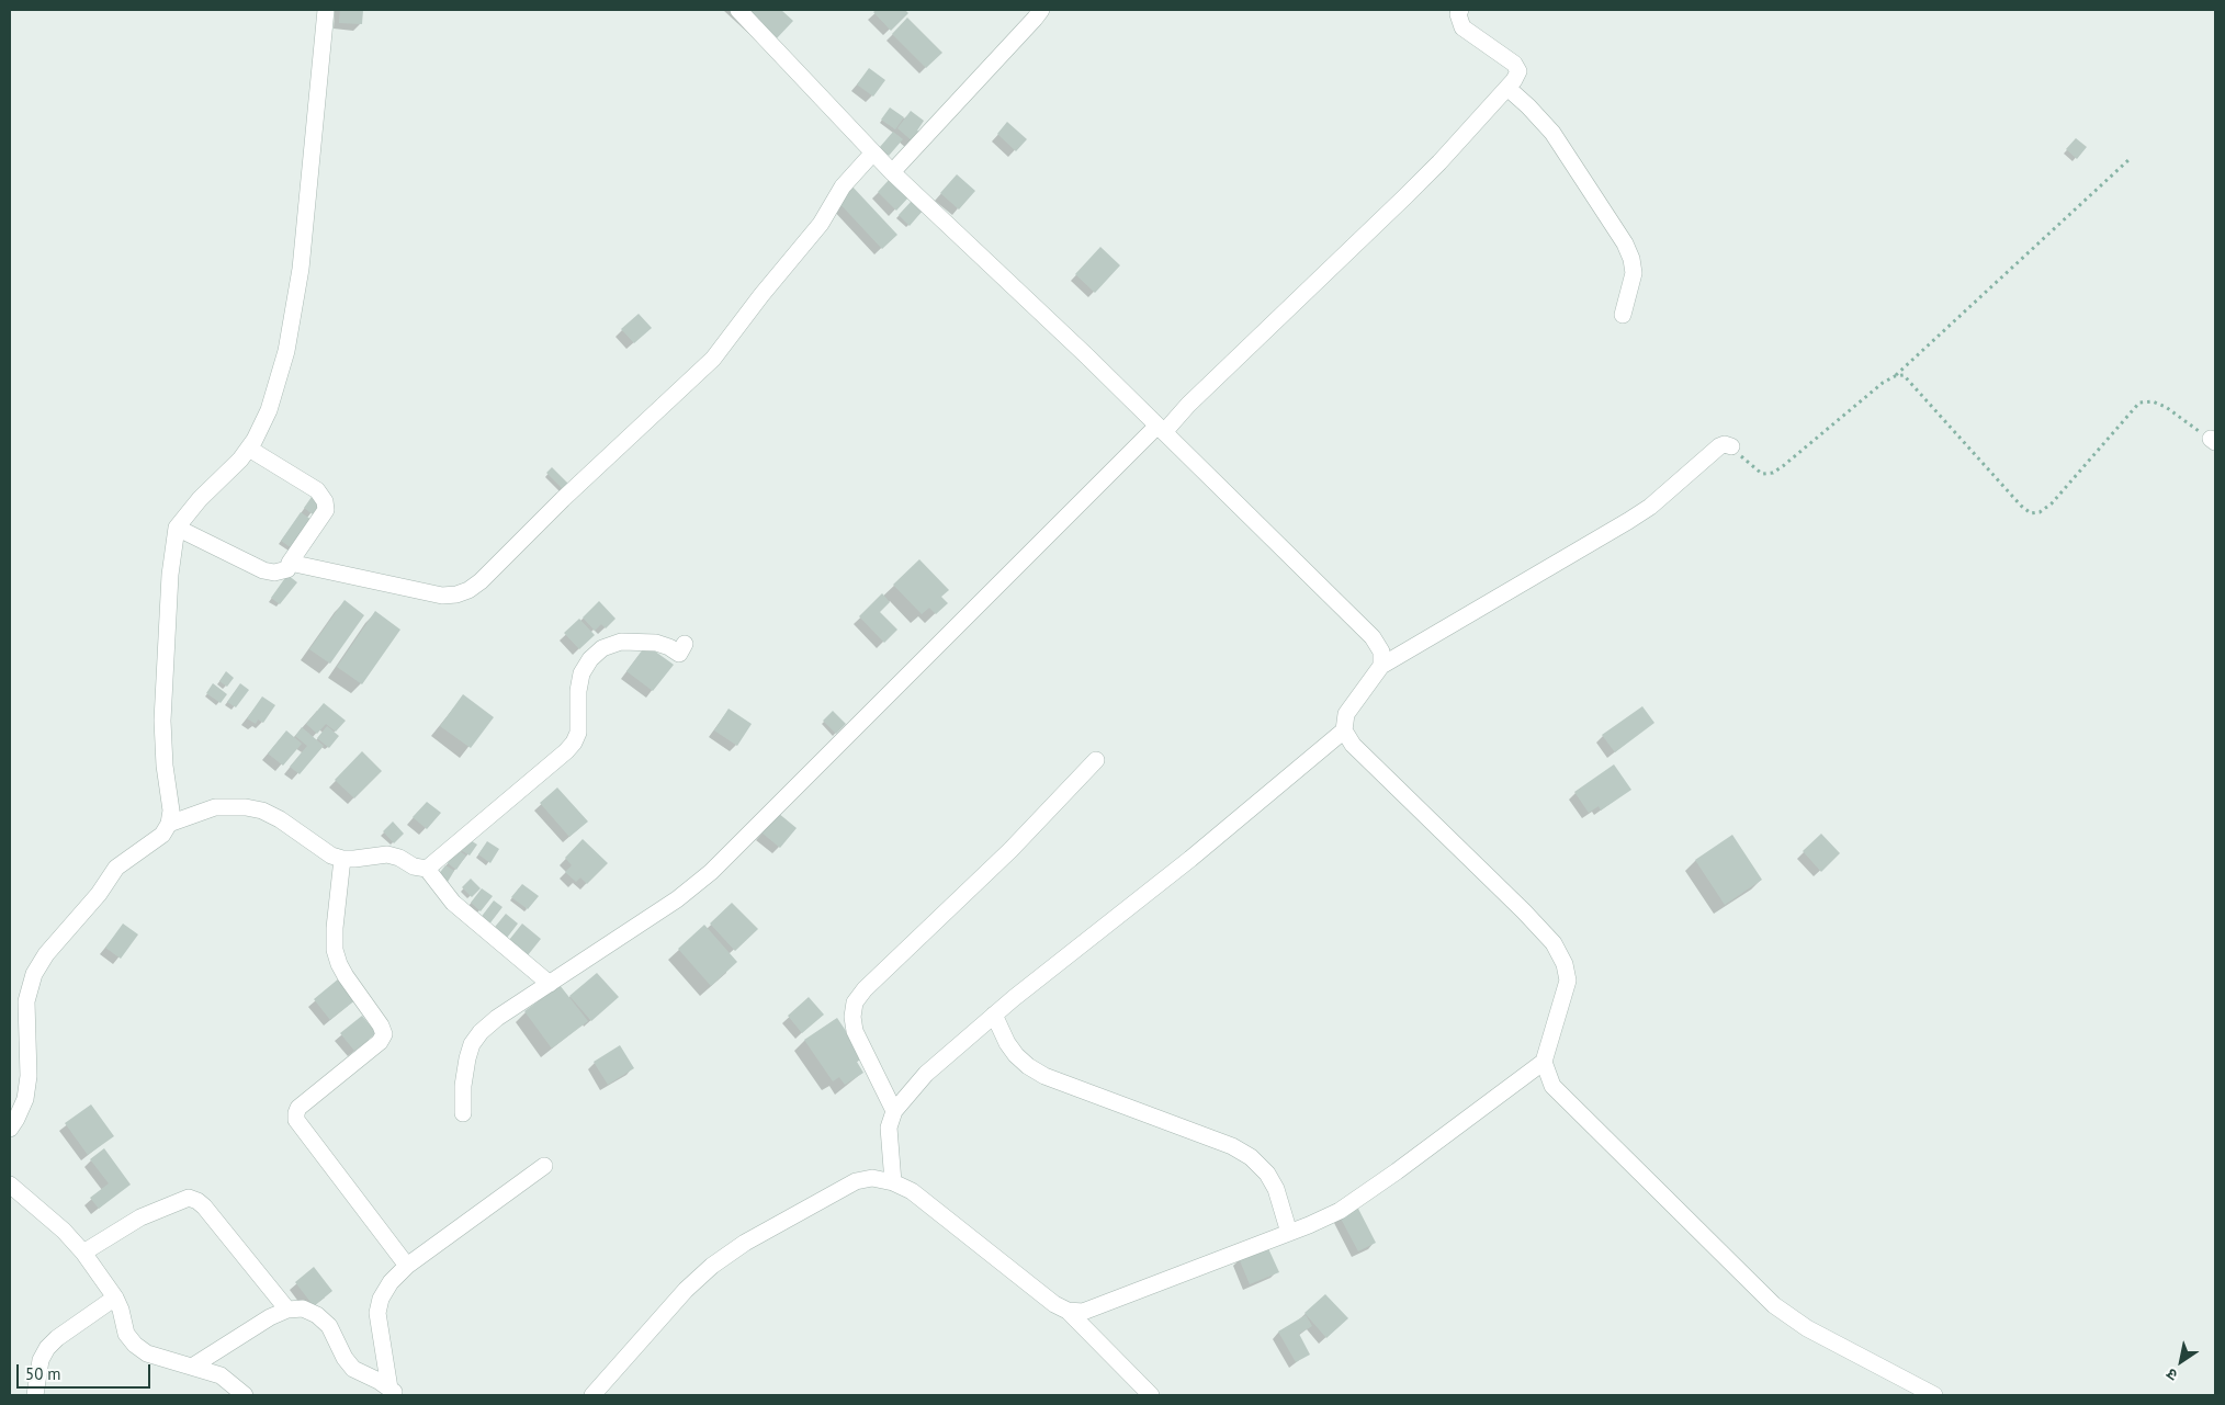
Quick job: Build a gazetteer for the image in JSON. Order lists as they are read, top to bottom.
{
  "scale_bar": "50 m",
  "north": "bottom left"
}
